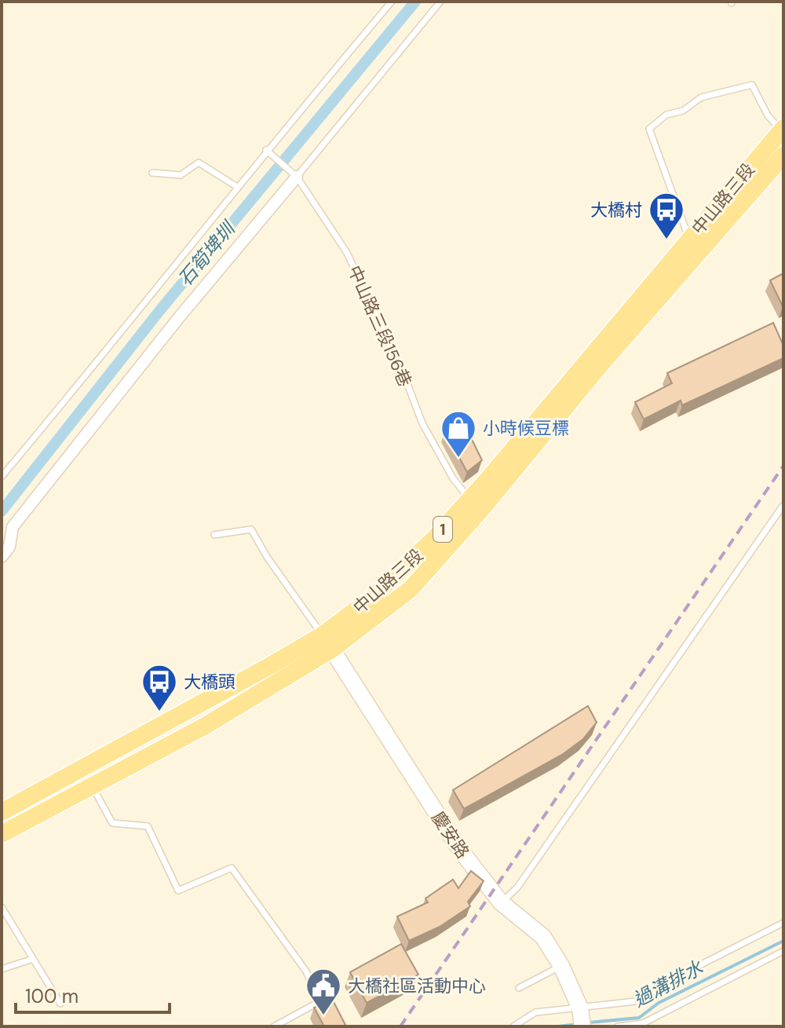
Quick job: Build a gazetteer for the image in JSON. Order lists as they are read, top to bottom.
{
  "streets": {
    "main road": ["中山路三段", "1"],
    "street": ["慶安路"],
    "lane": ["中山路三段156巷"]
  },
  "crossings": [
    ["中山路三段", "中山路三段156巷"],
    ["中山路三段", "慶安路"]
  ],
  "water": ["石筍埤圳", "過溝排水"],
  "places": {
    "bus stop": ["大橋村", "大橋頭"],
    "shop": ["小時候豆標"],
    "public building": ["大橋社區活動中心"]
  },
  "scale_bar": "100 m"
}
